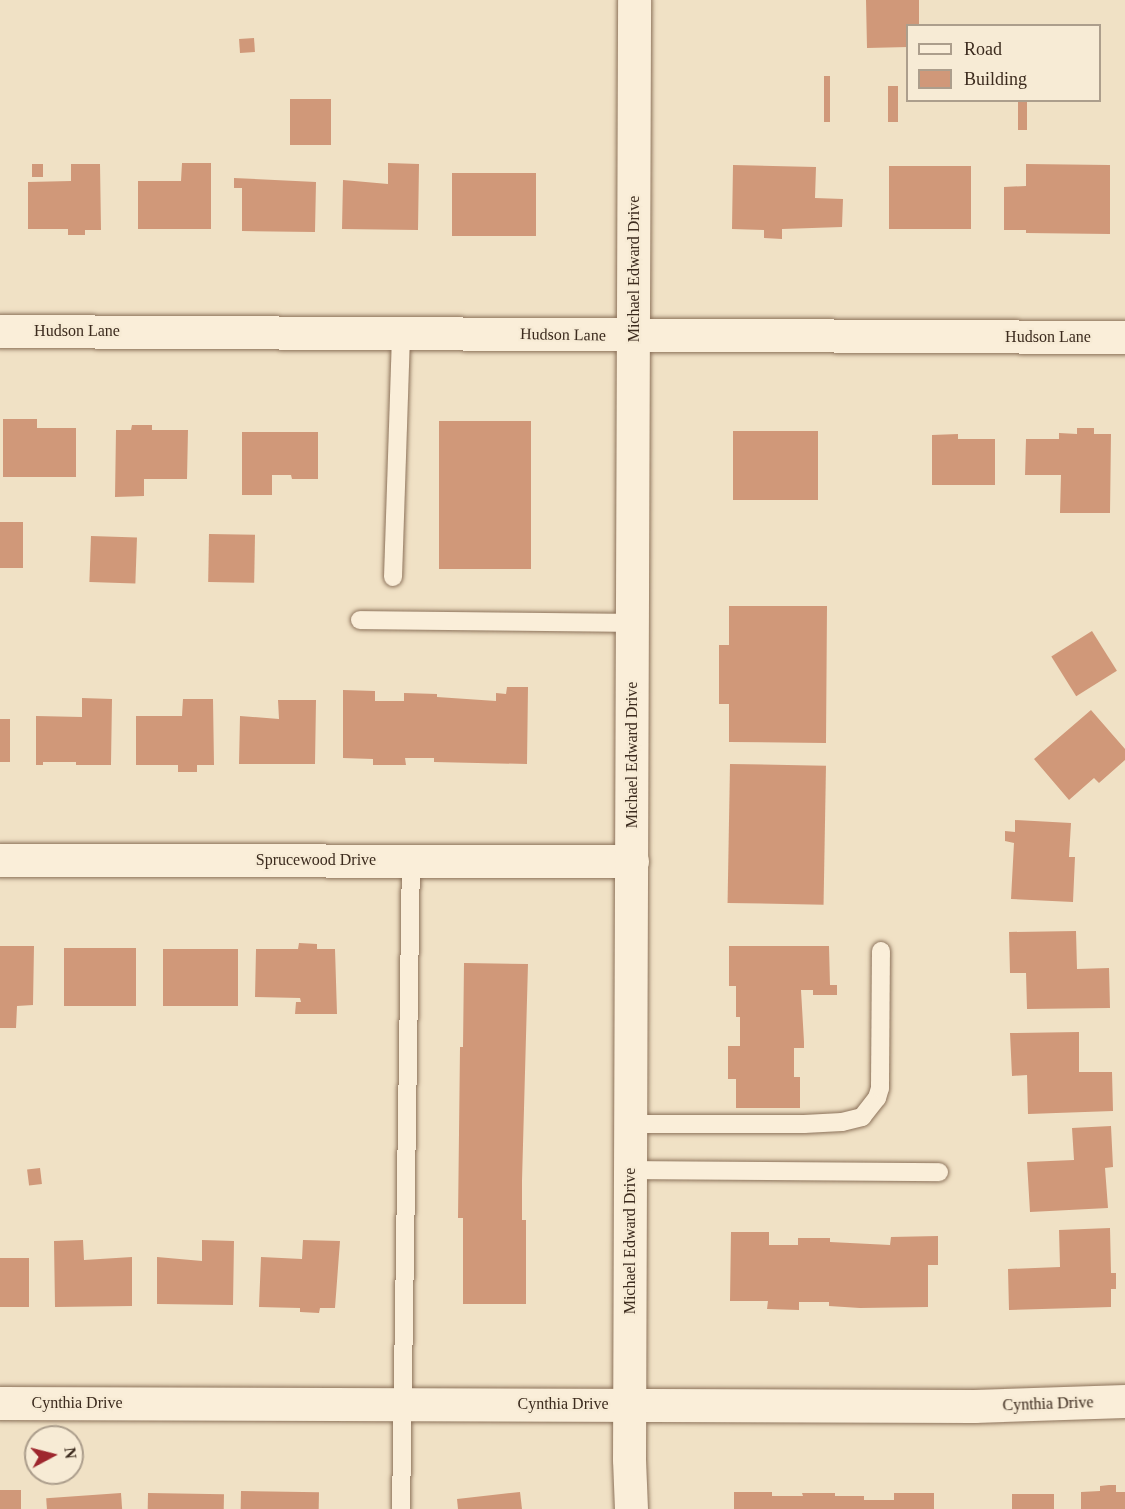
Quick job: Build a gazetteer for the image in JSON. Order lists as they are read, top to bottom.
{
  "streets": {
    "street": [
      "Michael Edward Drive",
      "Hudson Lane",
      "Sprucewood Drive",
      "Cynthia Drive"
    ]
  },
  "crossings": [
    ["Michael Edward Drive", "Hudson Lane"],
    ["Michael Edward Drive", "Sprucewood Drive"],
    ["Michael Edward Drive", "Cynthia Drive"]
  ],
  "legend": ["Road", "Building"],
  "north": "right"
}
